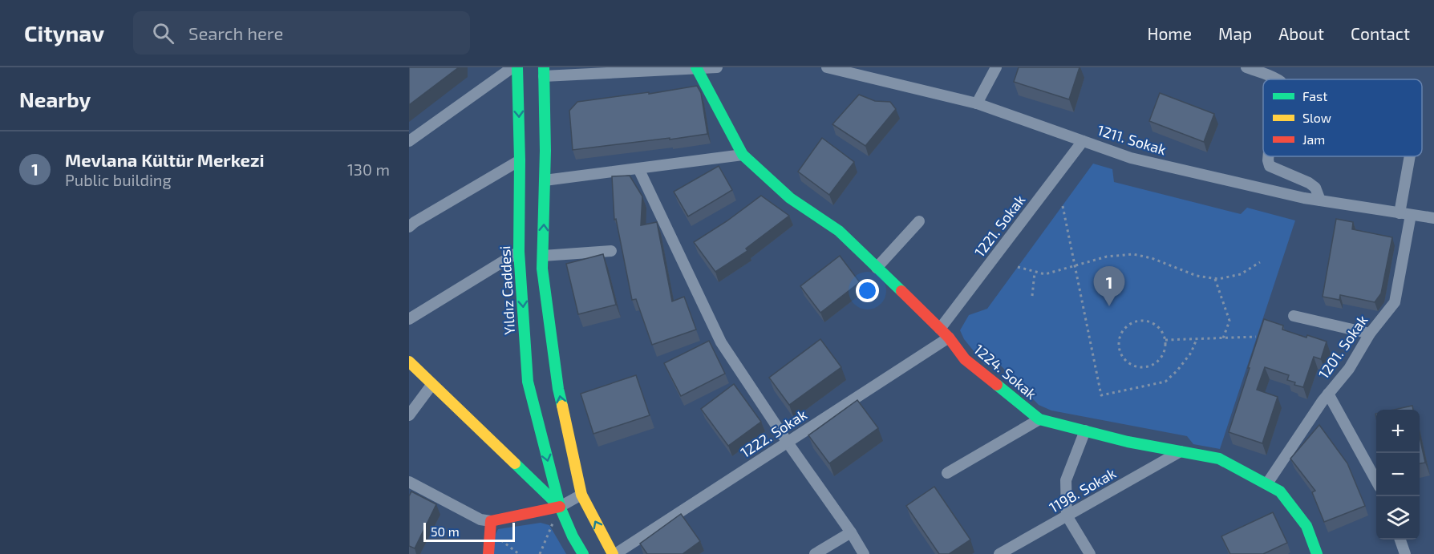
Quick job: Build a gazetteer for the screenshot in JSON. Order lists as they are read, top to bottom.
{
  "streets": {
    "street": [
      "1211. Sokak",
      "1221. Sokak",
      "Yıldız Caddesi",
      "1201. Sokak",
      "1224. Sokak",
      "1222. Sokak",
      "1198. Sokak"
    ]
  },
  "crossings": [
    ["1211. Sokak", "1221. Sokak"],
    ["1211. Sokak", "1201. Sokak"],
    ["1221. Sokak", "1224. Sokak"],
    ["1201. Sokak", "1224. Sokak"],
    ["1224. Sokak", "1222. Sokak"],
    ["1224. Sokak", "1198. Sokak"]
  ],
  "legend": ["Fast", "Slow", "Jam"],
  "scale_bar": "50 m",
  "page": {
    "header": "Citynav",
    "search": "Search here",
    "nav": [
      "Home",
      "Map",
      "About",
      "Contact"
    ],
    "heading": "Nearby",
    "list": [
      {
        "mark": "1",
        "name": "Mevlana Kültür Merkezi",
        "note": "Public building",
        "value": "130 m"
      }
    ],
    "pins": "1",
    "map_buttons": ["+", "−"],
    "scale": "50 m"
  }
}
